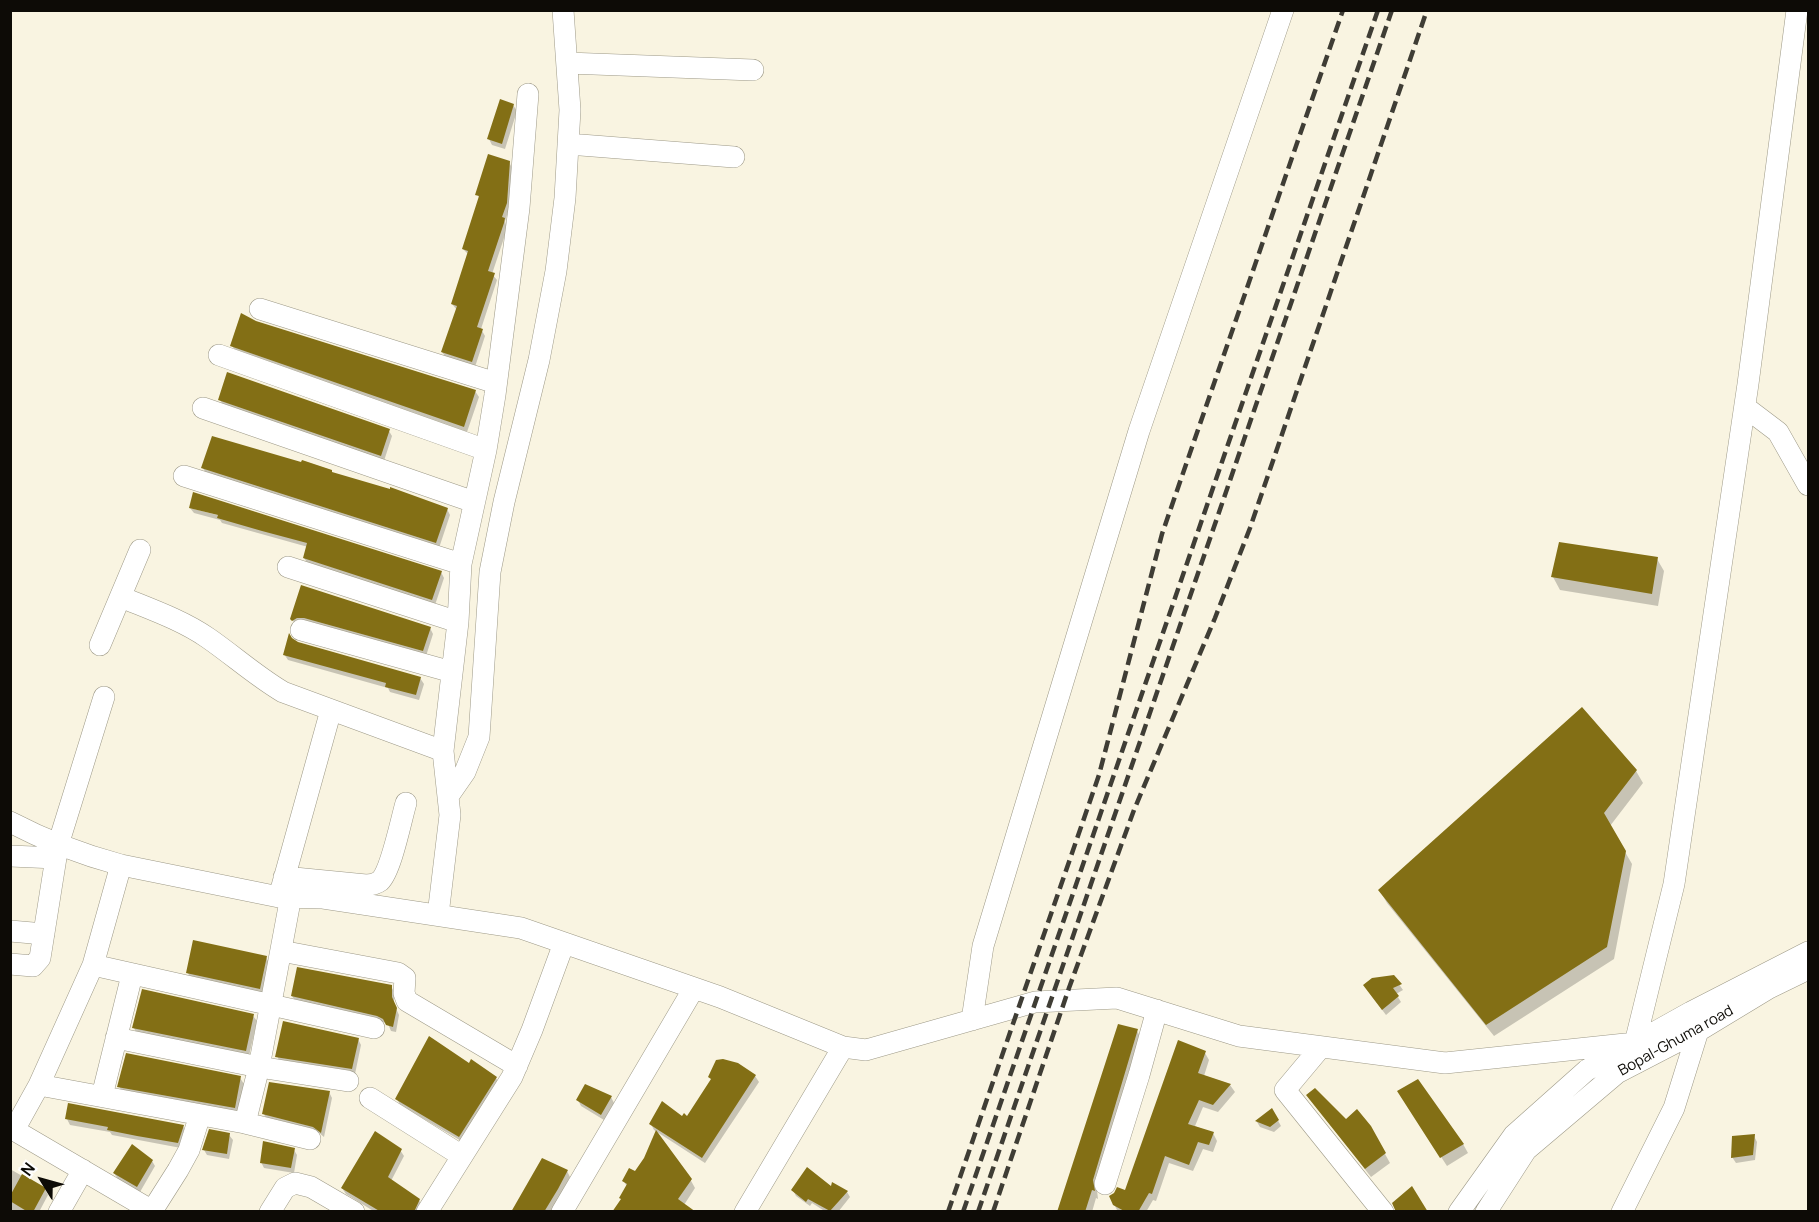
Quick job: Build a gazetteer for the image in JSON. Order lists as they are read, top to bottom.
{
  "streets": {
    "street": ["Bopal-Ghuma road"]
  },
  "north": "top left"
}
